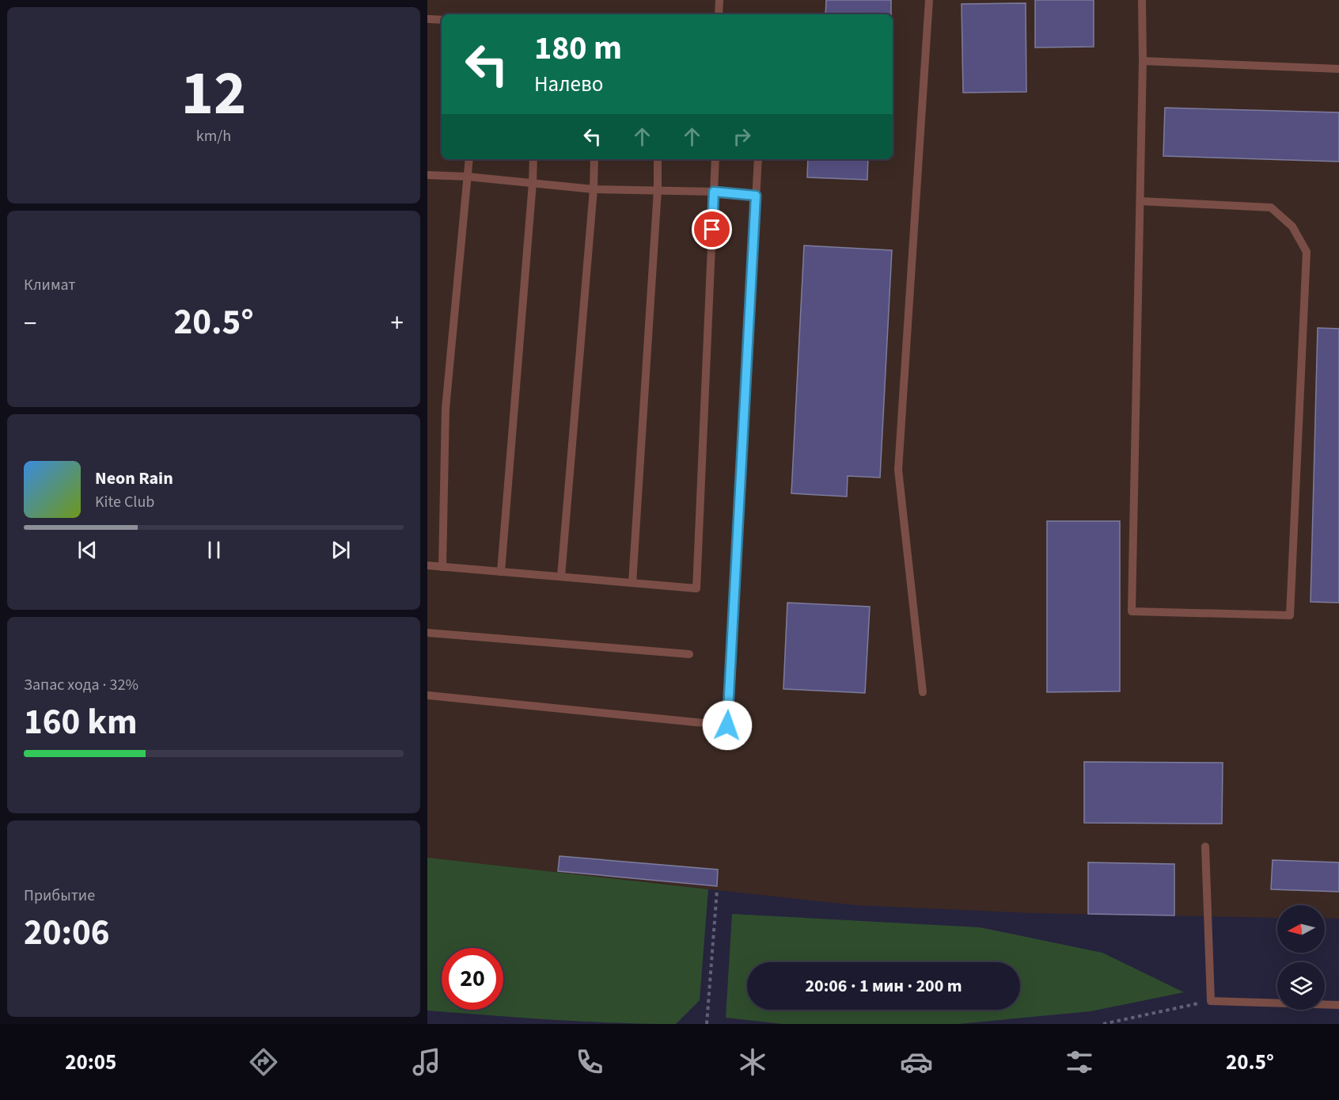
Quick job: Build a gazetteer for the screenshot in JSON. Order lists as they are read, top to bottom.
{
  "north": "left",
  "page": {
    "tile": [
      ["12", "km/h"],
      "Климат",
      ["Запас хода · 32%", "160 km"],
      ["Прибытие", "20:06"]
    ],
    "turn": ["180 m", "Налево"],
    "heat": ["−", "20.5°", "+"],
    "song": ["Neon Rain", "Kite Club"],
    "limit": "20",
    "trip": "20:06 · 1 мин · 200 m",
    "tabs": ["20:05", "20.5°"]
  }
}
